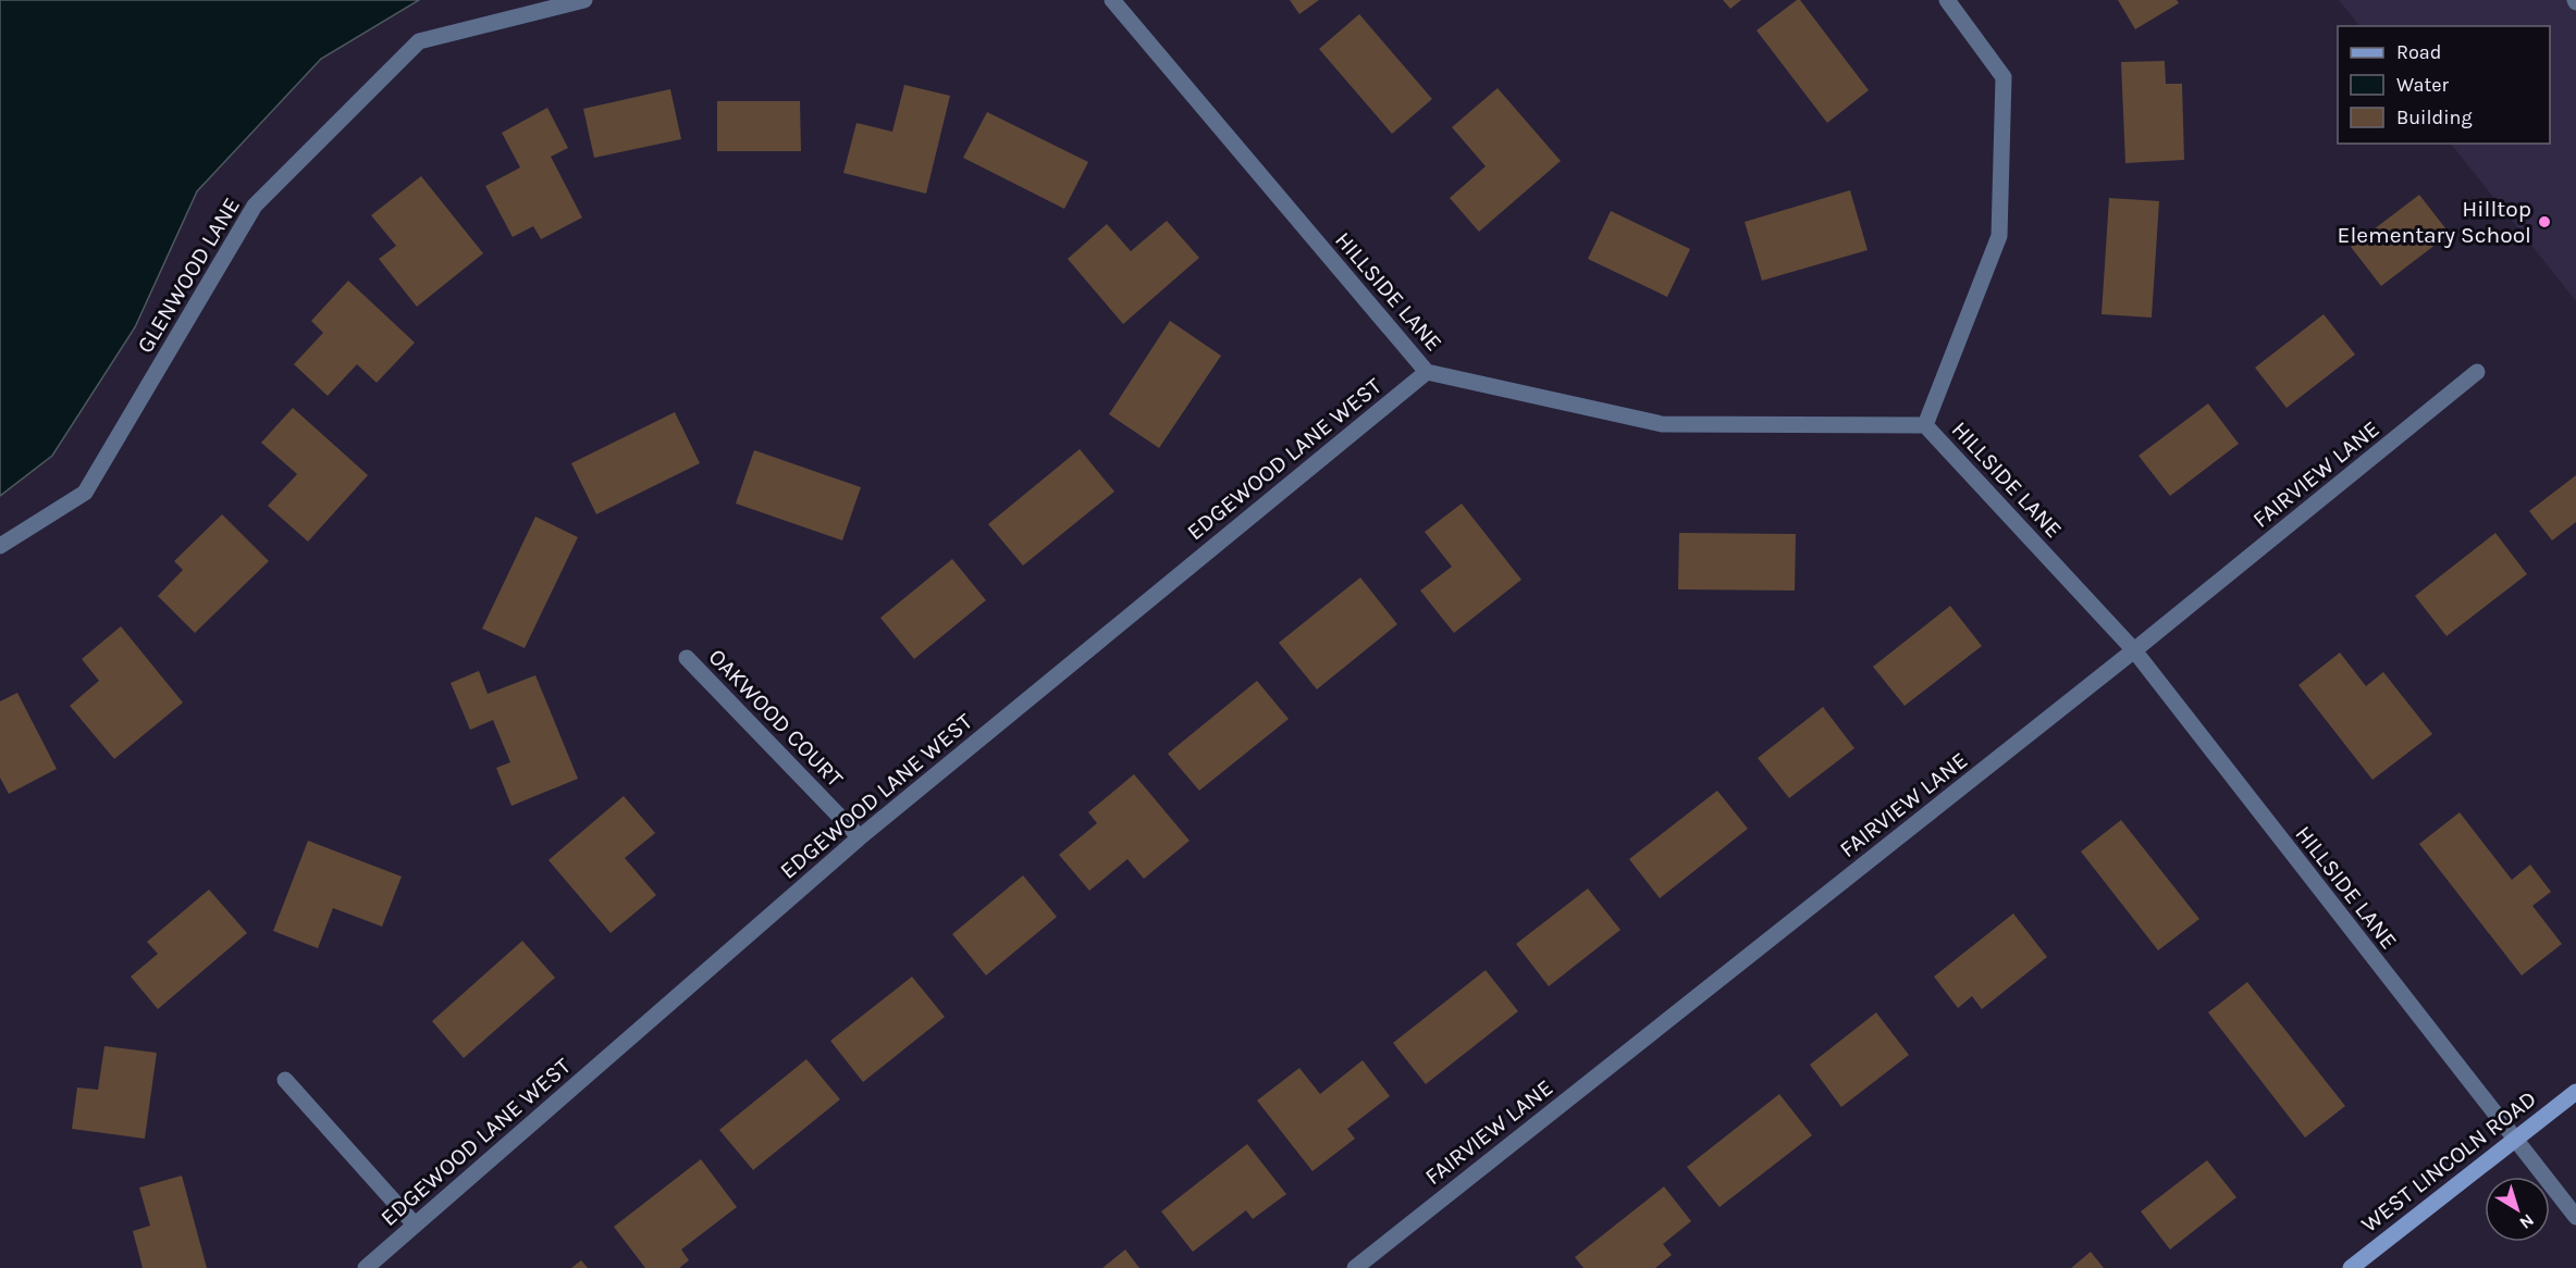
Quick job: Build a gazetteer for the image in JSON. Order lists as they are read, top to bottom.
{
  "streets": {
    "street": [
      "GLENWOOD LANE",
      "HILLSIDE LANE",
      "EDGEWOOD LANE WEST",
      "FAIRVIEW LANE",
      "OAKWOOD COURT",
      "WEST LINCOLN ROAD"
    ]
  },
  "crossings": [
    ["HILLSIDE LANE", "EDGEWOOD LANE WEST"],
    ["HILLSIDE LANE", "FAIRVIEW LANE"],
    ["HILLSIDE LANE", "WEST LINCOLN ROAD"],
    ["EDGEWOOD LANE WEST", "OAKWOOD COURT"]
  ],
  "places": ["Hilltop Elementary School"],
  "legend": ["Road", "Water", "Building"],
  "north": "bottom right"
}
